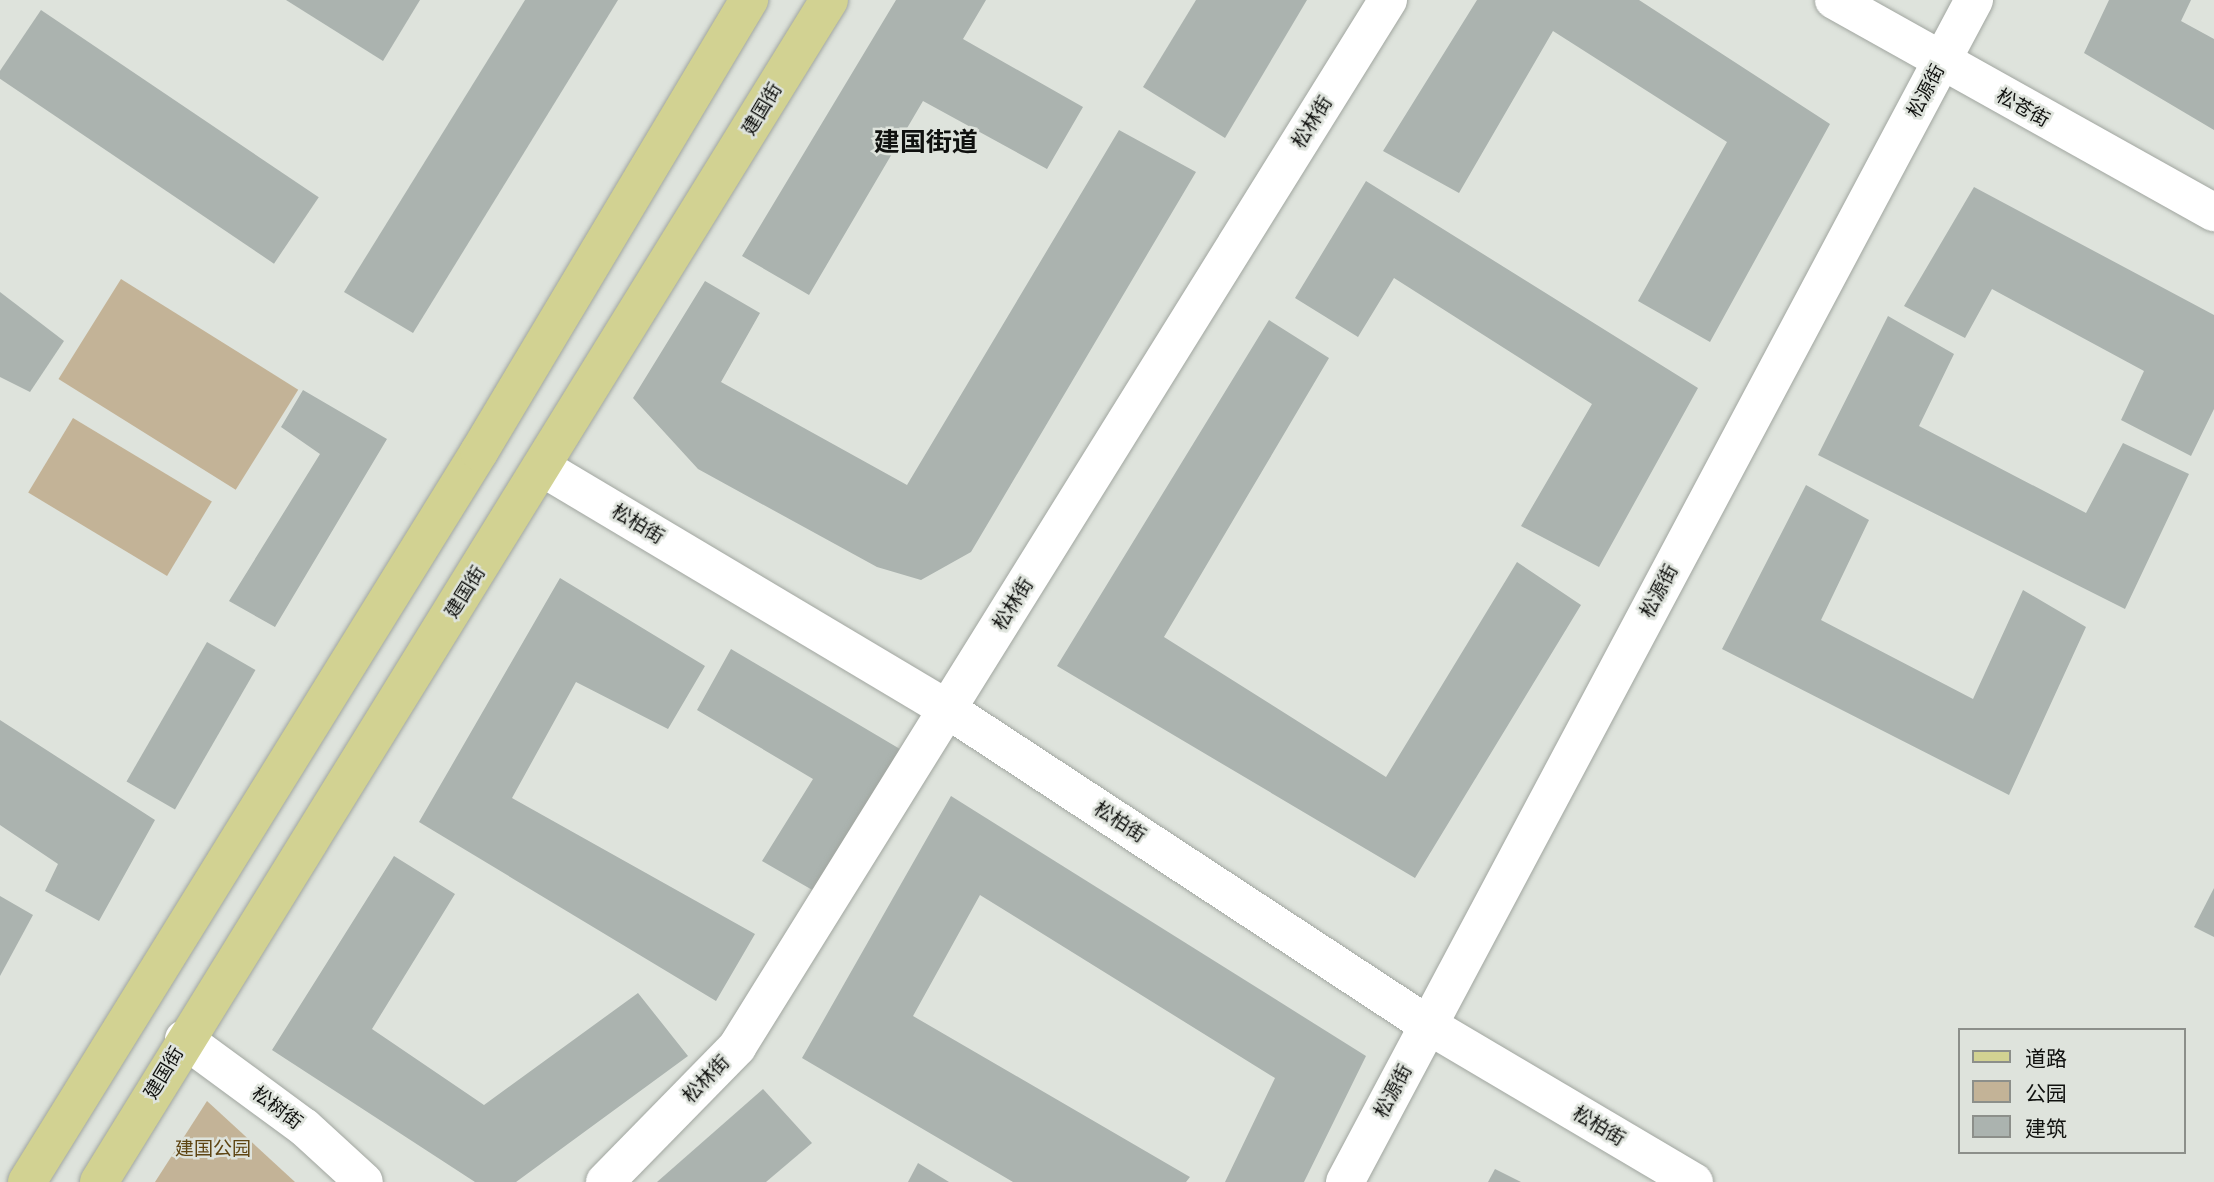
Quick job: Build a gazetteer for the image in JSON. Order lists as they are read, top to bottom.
{
  "streets": {
    "main road": ["建国街"],
    "street": [
      "松源街",
      "松苍街",
      "松林街",
      "松柏街",
      "松树街"
    ]
  },
  "crossings": [
    ["松源街", "松苍街"],
    ["松源街", "松柏街"],
    ["建国街", "松柏街"],
    ["建国街", "松树街"],
    ["松林街", "松柏街"]
  ],
  "districts": ["建国街道"],
  "parks": ["建国公园"],
  "legend": ["道路", "公园", "建筑"]
}
